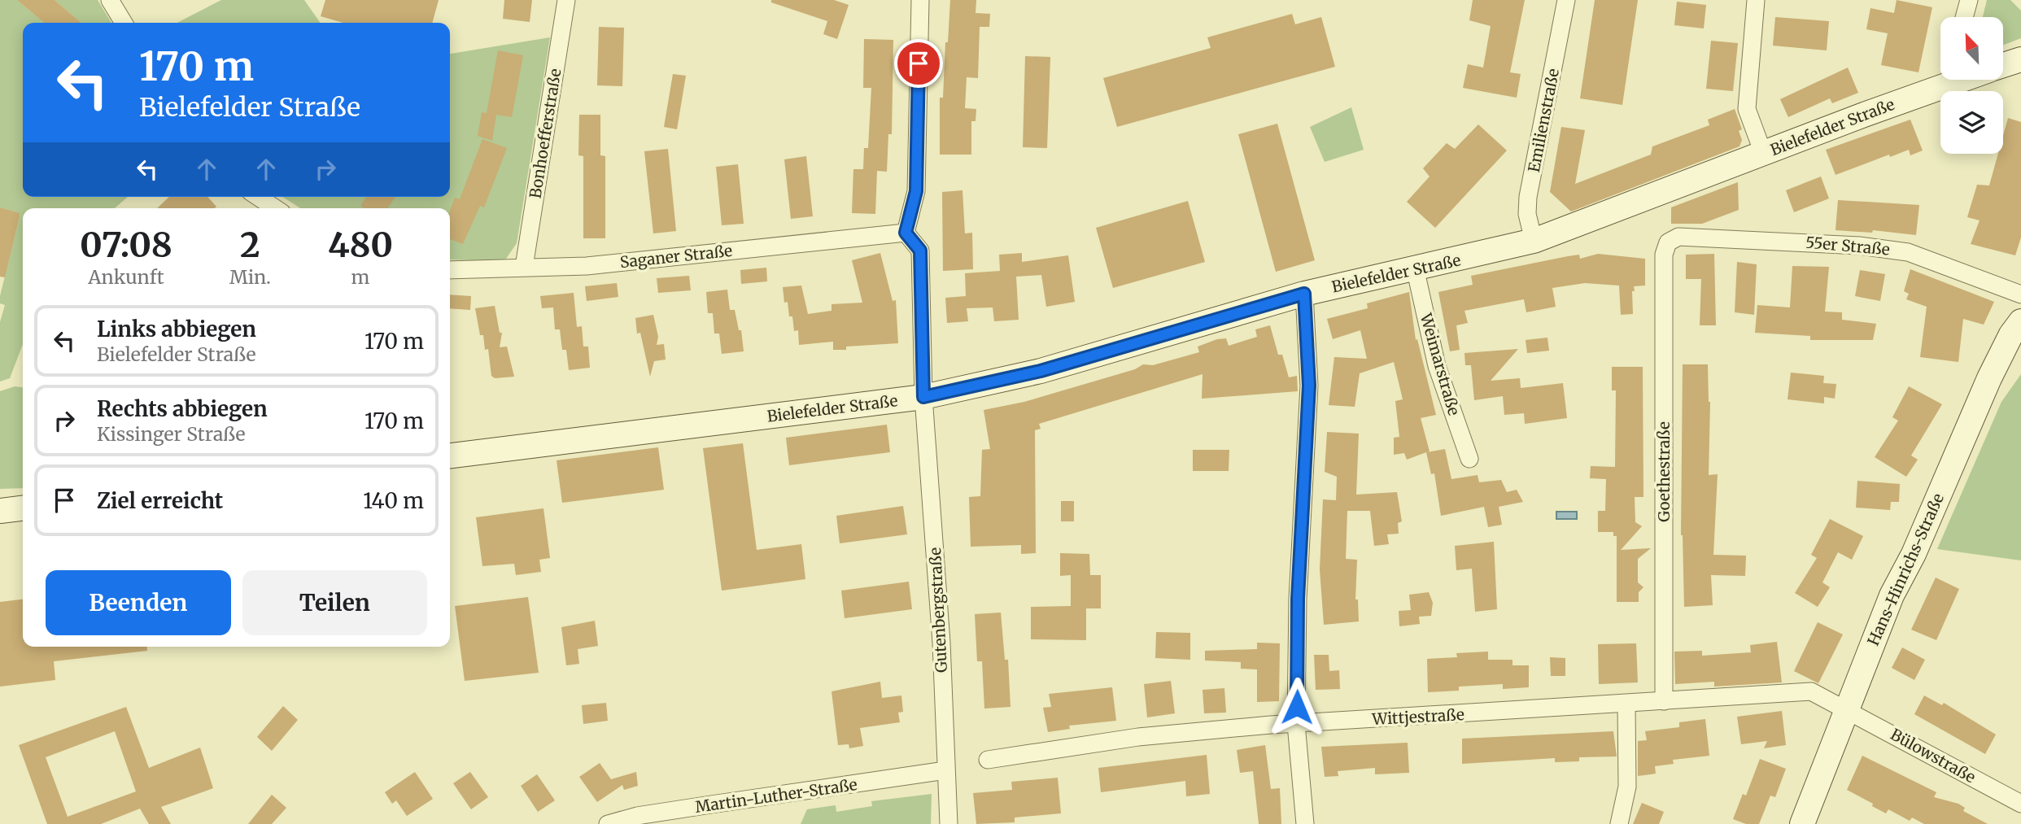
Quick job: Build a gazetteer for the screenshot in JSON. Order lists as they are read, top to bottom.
{
  "streets": {
    "main road": ["Bielefelder Straße", "Hans-Hinrichs-Straße"],
    "street": [
      "Emilienstraße",
      "Bonhoefferstraße",
      "55er Straße",
      "Saganer Straße",
      "Weimarstraße",
      "Goethestraße",
      "Gutenbergstraße",
      "Wittjestraße",
      "Bülowstraße",
      "Martin-Luther-Straße"
    ]
  },
  "crossings": [
    ["Emilienstraße", "Bielefelder Straße"],
    ["Bielefelder Straße", "Weimarstraße"],
    ["Bielefelder Straße", "Gutenbergstraße"],
    ["Bonhoefferstraße", "Saganer Straße"],
    ["55er Straße", "Goethestraße"],
    ["Saganer Straße", "Gutenbergstraße"],
    ["Goethestraße", "Wittjestraße"],
    ["Hans-Hinrichs-Straße", "Wittjestraße"],
    ["Hans-Hinrichs-Straße", "Bülowstraße"],
    ["Gutenbergstraße", "Martin-Luther-Straße"],
    ["Wittjestraße", "Bülowstraße"]
  ],
  "north": "top left",
  "page": {
    "turn": ["170 m", "Bielefelder Straße"],
    "eta": [
      "07:08",
      "Ankunft",
      "2",
      "Min.",
      "480",
      "m"
    ],
    "list": [
      {
        "name": "Links abbiegen",
        "note": "Bielefelder Straße",
        "value": "170 m"
      },
      {
        "name": "Rechts abbiegen",
        "note": "Kissinger Straße",
        "value": "170 m"
      },
      {
        "name": "Ziel erreicht",
        "value": "140 m"
      }
    ],
    "buttons": ["Beenden", "Teilen"]
  }
}
